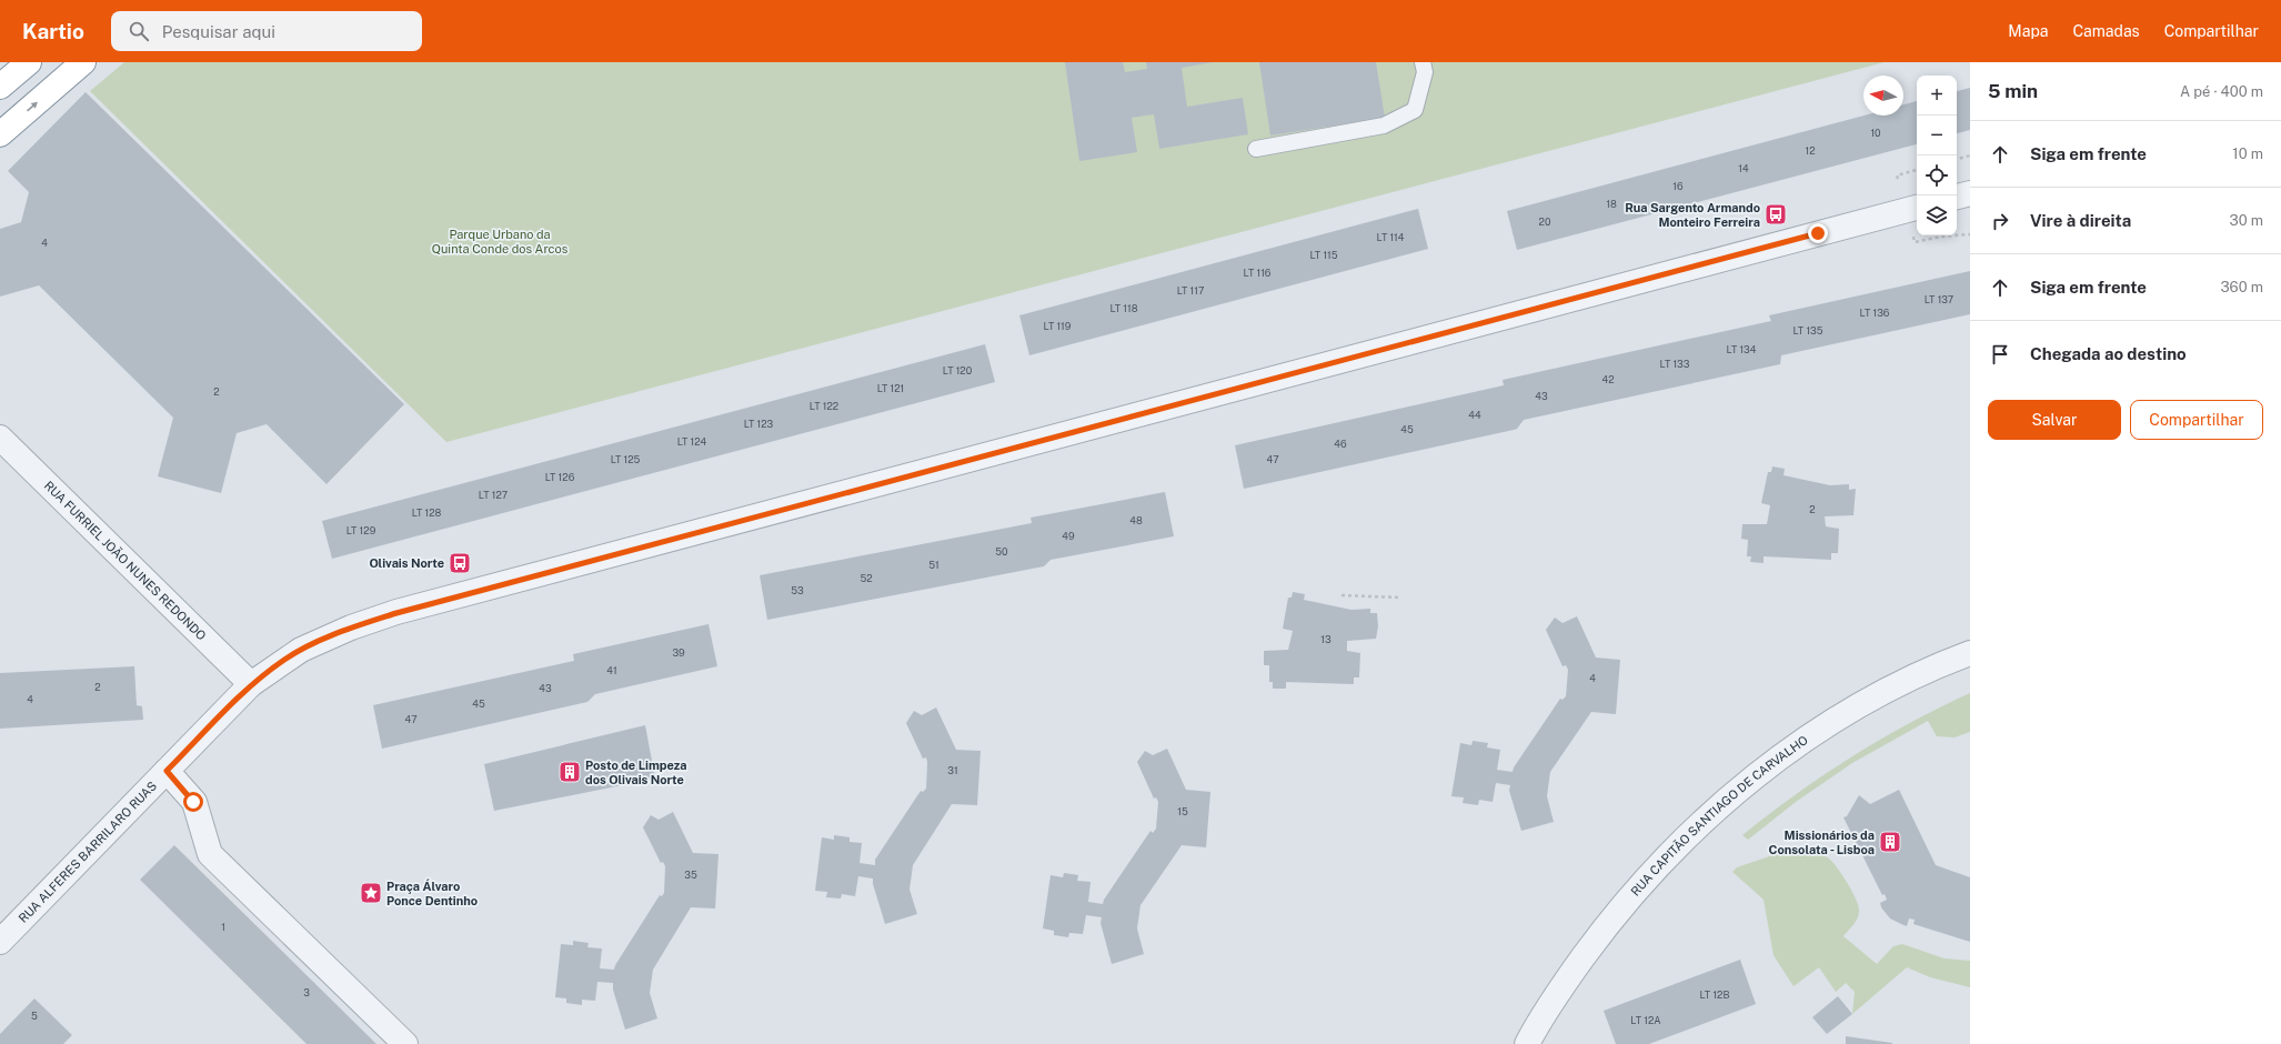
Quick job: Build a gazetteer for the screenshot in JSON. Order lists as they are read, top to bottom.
{
  "streets": {
    "street": ["RUA FURRIEL JOÃO NUNES REDONDO", "RUA CAPITÃO SANTIAGO DE CARVALHO", "RUA ALFERES BARRILARO RUAS"]
  },
  "crossings": [
    ["RUA FURRIEL JOÃO NUNES REDONDO", "RUA ALFERES BARRILARO RUAS"]
  ],
  "parks": ["Parque Urbano da Quinta Conde dos Arcos"],
  "places": {
    "bus stop": ["Rua Sargento Armando Monteiro Ferreira", "Olivais Norte"],
    "building": ["Posto de Limpeza dos Olivais Norte", "Missionários da Consolata - Lisboa"],
    "place": ["Praça Álvaro Ponce Dentinho"]
  },
  "house_numbers": [
    "10",
    "12",
    "14",
    "16",
    "18",
    "20",
    "LT 114",
    "4",
    "LT 115",
    "LT 116",
    "LT 117",
    "LT 137",
    "LT 118",
    "LT 136",
    "LT 119",
    "LT 135",
    "LT 134",
    "LT 133",
    "LT 120",
    "42",
    "LT 121",
    "2",
    "43",
    "LT 122",
    "44",
    "LT 123",
    "45",
    "LT 124",
    "46",
    "LT 125",
    "47",
    "LT 126",
    "LT 127",
    "2",
    "LT 128",
    "48",
    "LT 129",
    "49",
    "50",
    "51",
    "52",
    "53",
    "13",
    "39",
    "41",
    "4",
    "2",
    "43",
    "4",
    "45",
    "47",
    "31",
    "15",
    "35",
    "1",
    "3",
    "LT 12B",
    "5",
    "LT 12A"
  ],
  "north": "left",
  "page": {
    "header": "Kartio",
    "search": "Pesquisar aqui",
    "nav": ["Mapa", "Camadas", "Compartilhar"],
    "heading": ["5 min", "A pé · 400 m"],
    "map_buttons": ["+", "−"],
    "list": [
      ["Siga em frente", "10 m"],
      ["Vire à direita", "30 m"],
      ["Siga em frente", "360 m"],
      "Chegada ao destino"
    ],
    "buttons": ["Salvar", "Compartilhar"]
  }
}
